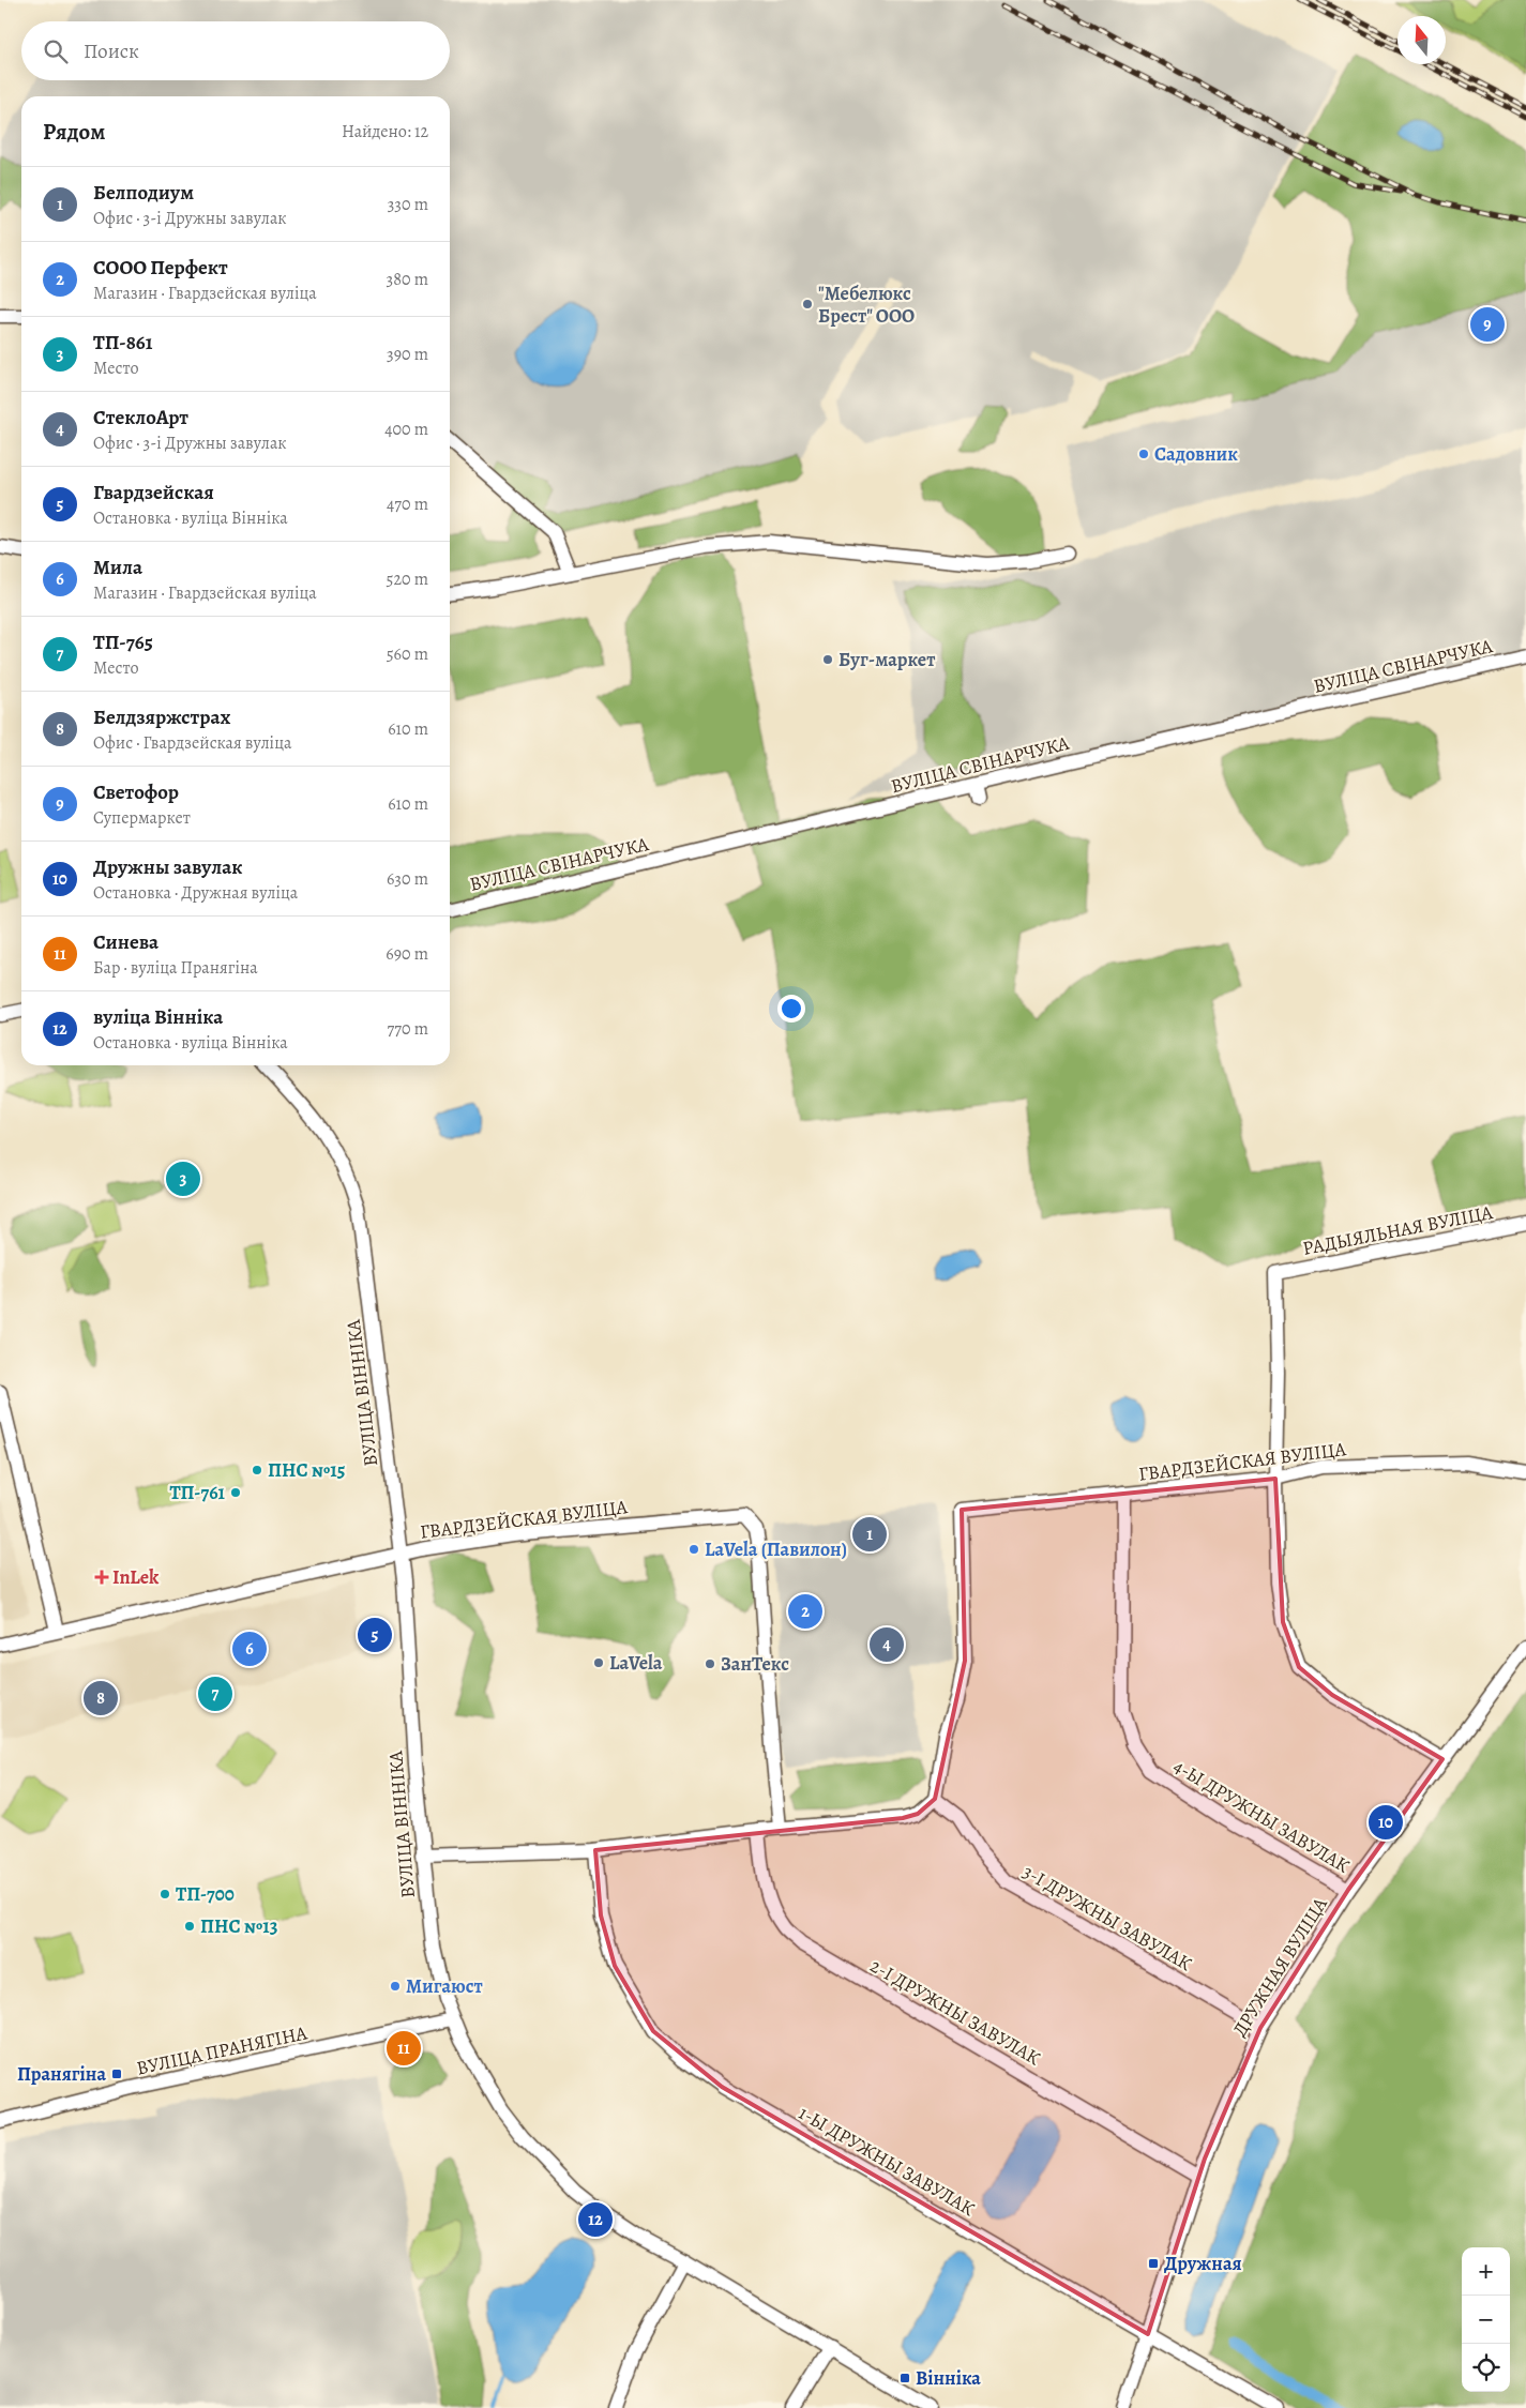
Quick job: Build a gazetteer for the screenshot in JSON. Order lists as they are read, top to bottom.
{
  "streets": {
    "street": [
      "ВУЛІЦА СВІНАРЧУКА",
      "РАДЫЯЛЬНАЯ ВУЛІЦА",
      "ВУЛІЦА ВІННІКА",
      "ГВАРДЗЕЙСКАЯ ВУЛІЦА",
      "4-Ы ДРУЖНЫ ЗАВУЛАК",
      "3-І ДРУЖНЫ ЗАВУЛАК",
      "ДРУЖНАЯ ВУЛІЦА",
      "2-І ДРУЖНЫ ЗАВУЛАК",
      "ВУЛІЦА ПРАНЯГІНА",
      "1-Ы ДРУЖНЫ ЗАВУЛАК"
    ]
  },
  "crossings": [
    ["РАДЫЯЛЬНАЯ ВУЛІЦА", "ГВАРДЗЕЙСКАЯ ВУЛІЦА"],
    ["ВУЛІЦА ВІННІКА", "ГВАРДЗЕЙСКАЯ ВУЛІЦА"],
    ["ВУЛІЦА ВІННІКА", "ВУЛІЦА ПРАНЯГІНА"],
    ["ГВАРДЗЕЙСКАЯ ВУЛІЦА", "4-Ы ДРУЖНЫ ЗАВУЛАК"],
    ["ГВАРДЗЕЙСКАЯ ВУЛІЦА", "3-І ДРУЖНЫ ЗАВУЛАК"],
    ["4-Ы ДРУЖНЫ ЗАВУЛАК", "ДРУЖНАЯ ВУЛІЦА"],
    ["3-І ДРУЖНЫ ЗАВУЛАК", "ДРУЖНАЯ ВУЛІЦА"],
    ["ДРУЖНАЯ ВУЛІЦА", "2-І ДРУЖНЫ ЗАВУЛАК"],
    ["ДРУЖНАЯ ВУЛІЦА", "1-Ы ДРУЖНЫ ЗАВУЛАК"]
  ],
  "places": {
    "other": [
      "\"Мебелюкс Брест\" ООО",
      "Садовник",
      "Буг-маркет",
      "ПНС №15",
      "ТП-761",
      "LaVela (Павилон)",
      "LaVela",
      "ЗанТекс",
      "ТП-700",
      "ПНС №13",
      "Мигаюст"
    ],
    "health": ["InLek"],
    "transit": ["Пранягіна", "Дружная", "Вінніка"]
  },
  "north": "top",
  "page": {
    "search": "Поиск",
    "heading": ["Рядом", "Найдено: 12"],
    "list": [
      {
        "mark": "1",
        "name": "Белподиум",
        "note": "Офис · 3-і Дружны завулак",
        "value": "330 m"
      },
      {
        "mark": "2",
        "name": "СООО Перфект",
        "note": "Магазин · Гвардзейская вуліца",
        "value": "380 m"
      },
      {
        "mark": "3",
        "name": "ТП-861",
        "note": "Место",
        "value": "390 m"
      },
      {
        "mark": "4",
        "name": "СтеклоАрт",
        "note": "Офис · 3-і Дружны завулак",
        "value": "400 m"
      },
      {
        "mark": "5",
        "name": "Гвардзейская",
        "note": "Остановка · вуліца Вінніка",
        "value": "470 m"
      },
      {
        "mark": "6",
        "name": "Мила",
        "note": "Магазин · Гвардзейская вуліца",
        "value": "520 m"
      },
      {
        "mark": "7",
        "name": "ТП-765",
        "note": "Место",
        "value": "560 m"
      },
      {
        "mark": "8",
        "name": "Белдзяржстрах",
        "note": "Офис · Гвардзейская вуліца",
        "value": "610 m"
      },
      {
        "mark": "9",
        "name": "Светофор",
        "note": "Супермаркет",
        "value": "610 m"
      },
      {
        "mark": "10",
        "name": "Дружны завулак",
        "note": "Остановка · Дружная вуліца",
        "value": "630 m"
      },
      {
        "mark": "11",
        "name": "Синева",
        "note": "Бар · вуліца Пранягіна",
        "value": "690 m"
      },
      {
        "mark": "12",
        "name": "вуліца Вінніка",
        "note": "Остановка · вуліца Вінніка",
        "value": "770 m"
      }
    ],
    "pins": [
      "9",
      "3",
      "1",
      "2",
      "5",
      "4",
      "6",
      "7",
      "8",
      "10",
      "11",
      "12"
    ],
    "map_buttons": ["+", "−"]
  }
}
